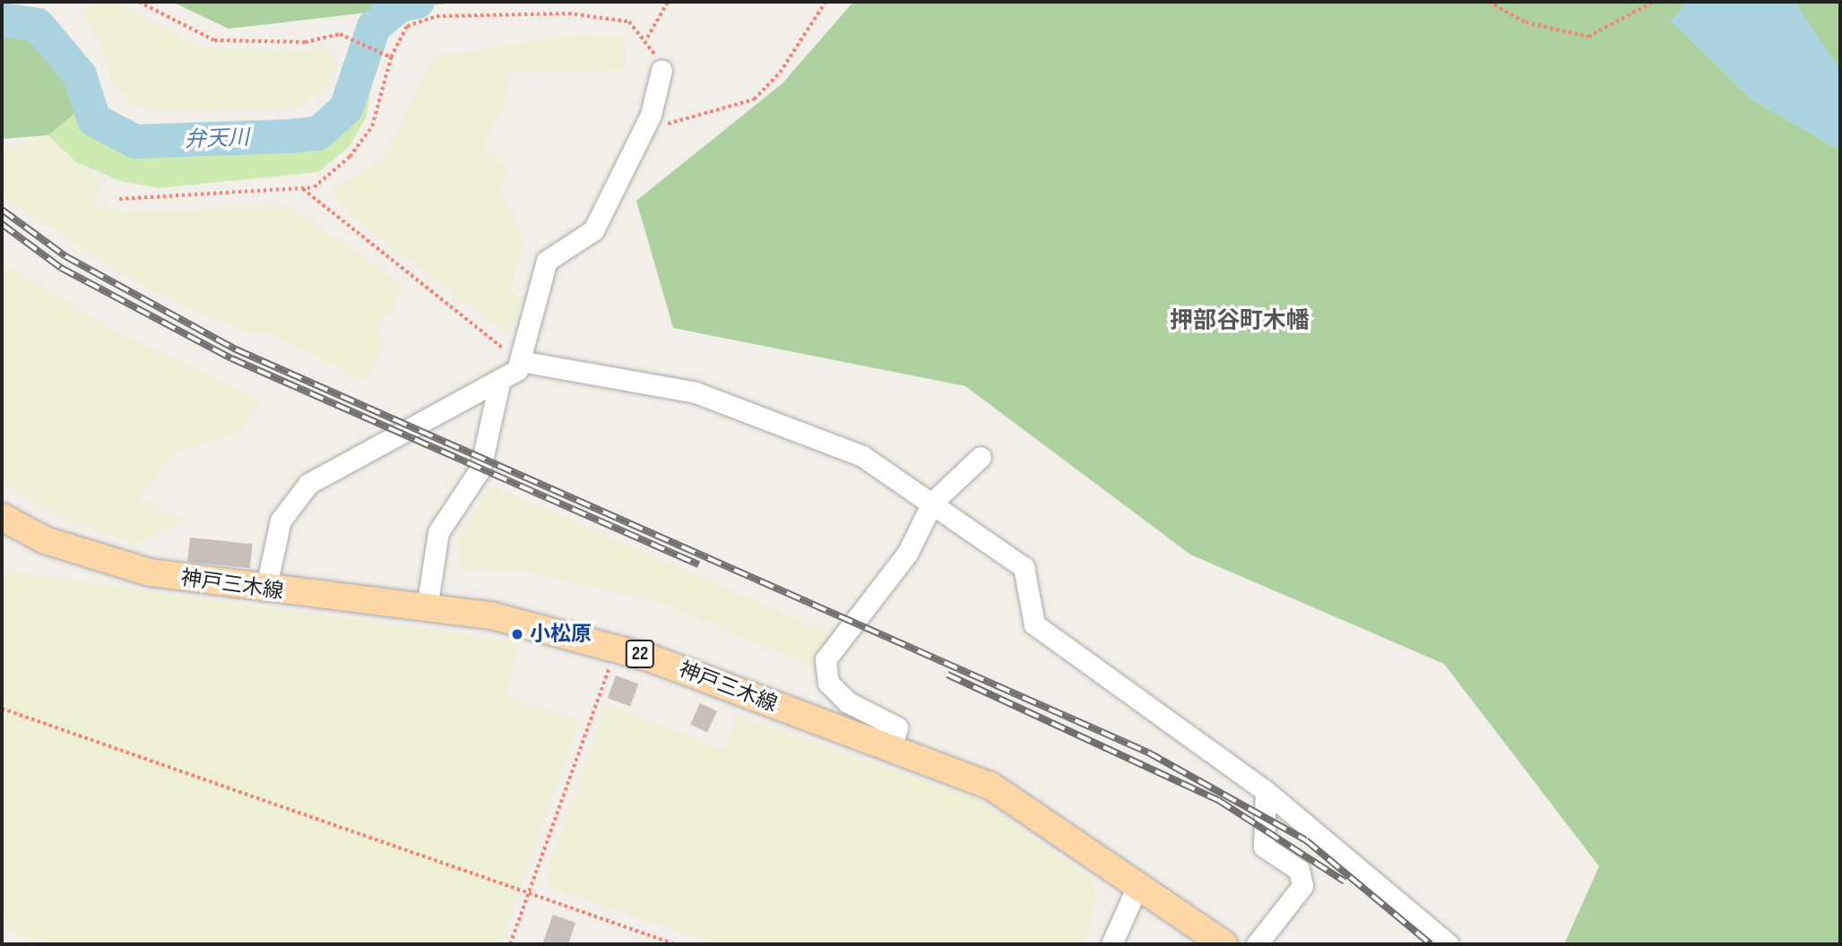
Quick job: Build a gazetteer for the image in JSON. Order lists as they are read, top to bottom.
{
  "streets": {
    "main road": ["神戸三木線", "22"]
  },
  "districts": ["押部谷町木幡"],
  "water": ["弁天川"],
  "places": ["小松原"]
}
